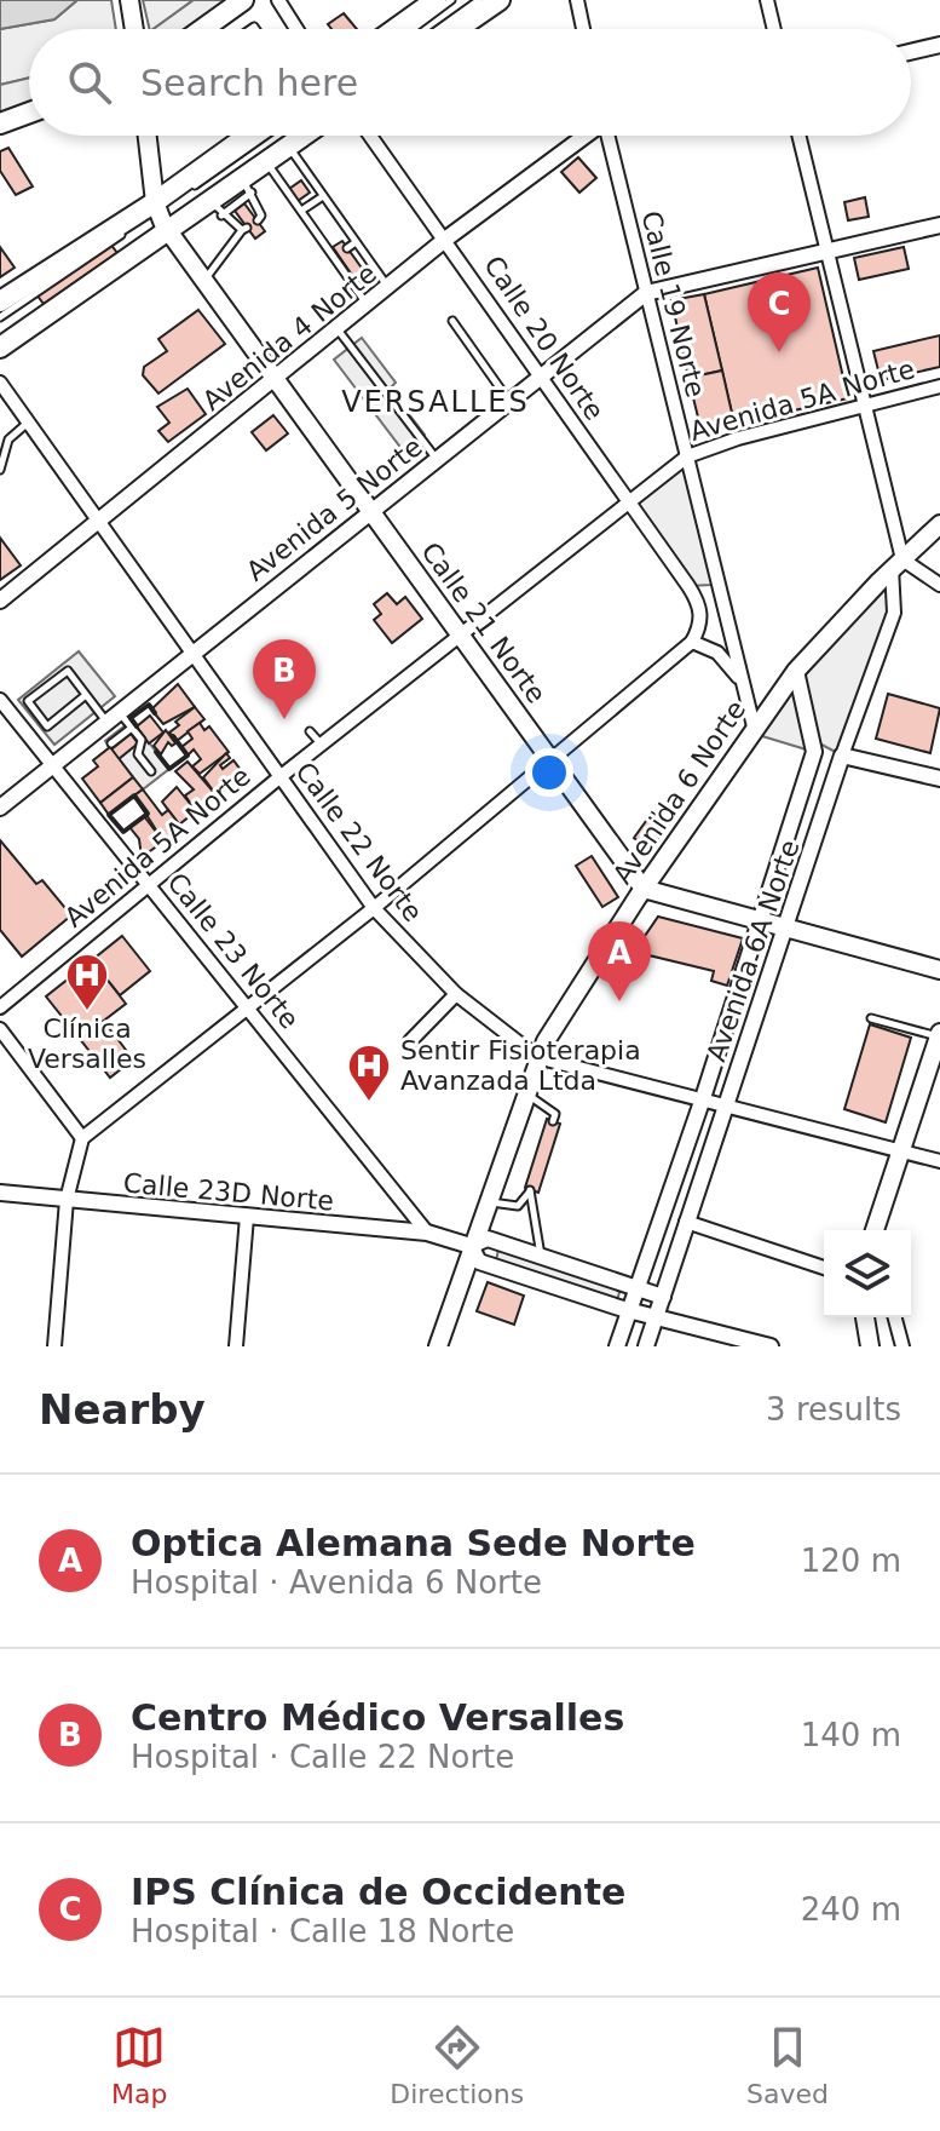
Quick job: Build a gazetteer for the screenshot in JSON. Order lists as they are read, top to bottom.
{
  "streets": {
    "main road": ["Calle 21 Norte", "Avenida 6 Norte"],
    "street": [
      "Calle 19 Norte",
      "Avenida 4 Norte",
      "Calle 20 Norte",
      "Avenida 5A Norte",
      "Avenida 5 Norte",
      "Calle 22 Norte",
      "Calle 23 Norte",
      "Avenida 6A Norte",
      "Calle 23D Norte"
    ]
  },
  "crossings": [
    ["Calle 19 Norte", "Avenida 5A Norte"],
    ["Calle 19 Norte", "Avenida 5 Norte"],
    ["Calle 19 Norte", "Avenida 6 Norte"],
    ["Avenida 4 Norte", "Calle 20 Norte"],
    ["Avenida 4 Norte", "Calle 21 Norte"],
    ["Avenida 4 Norte", "Calle 22 Norte"],
    ["Calle 20 Norte", "Avenida 5A Norte"],
    ["Calle 20 Norte", "Avenida 5 Norte"],
    ["Avenida 5A Norte", "Calle 21 Norte"],
    ["Avenida 5A Norte", "Calle 22 Norte"],
    ["Avenida 5A Norte", "Calle 23 Norte"],
    ["Avenida 5A Norte", "Avenida 6A Norte"],
    ["Avenida 5 Norte", "Calle 21 Norte"],
    ["Avenida 5 Norte", "Calle 22 Norte"],
    ["Avenida 5 Norte", "Calle 23 Norte"],
    ["Avenida 5 Norte", "Avenida 6A Norte"],
    ["Calle 21 Norte", "Avenida 6 Norte"],
    ["Avenida 6 Norte", "Calle 22 Norte"],
    ["Avenida 6 Norte", "Avenida 6A Norte"],
    ["Avenida 6 Norte", "Calle 23D Norte"],
    ["Calle 22 Norte", "Avenida 6A Norte"],
    ["Calle 23 Norte", "Calle 23D Norte"]
  ],
  "districts": ["VERSALLES"],
  "places": {
    "hospital": ["Clínica Versalles", "Sentir Fisioterapia Avanzada Ltda"]
  },
  "page": {
    "search": "Search here",
    "pins": ["C", "B", "A"],
    "heading": ["Nearby", "3 results"],
    "list": [
      {
        "mark": "A",
        "name": "Optica Alemana Sede Norte",
        "note": "Hospital · Avenida 6 Norte",
        "value": "120 m"
      },
      {
        "mark": "B",
        "name": "Centro Médico Versalles",
        "note": "Hospital · Calle 22 Norte",
        "value": "140 m"
      },
      {
        "mark": "C",
        "name": "IPS Clínica de Occidente",
        "note": "Hospital · Calle 18 Norte",
        "value": "240 m"
      }
    ],
    "nav": ["Map", "Directions", "Saved"]
  }
}
